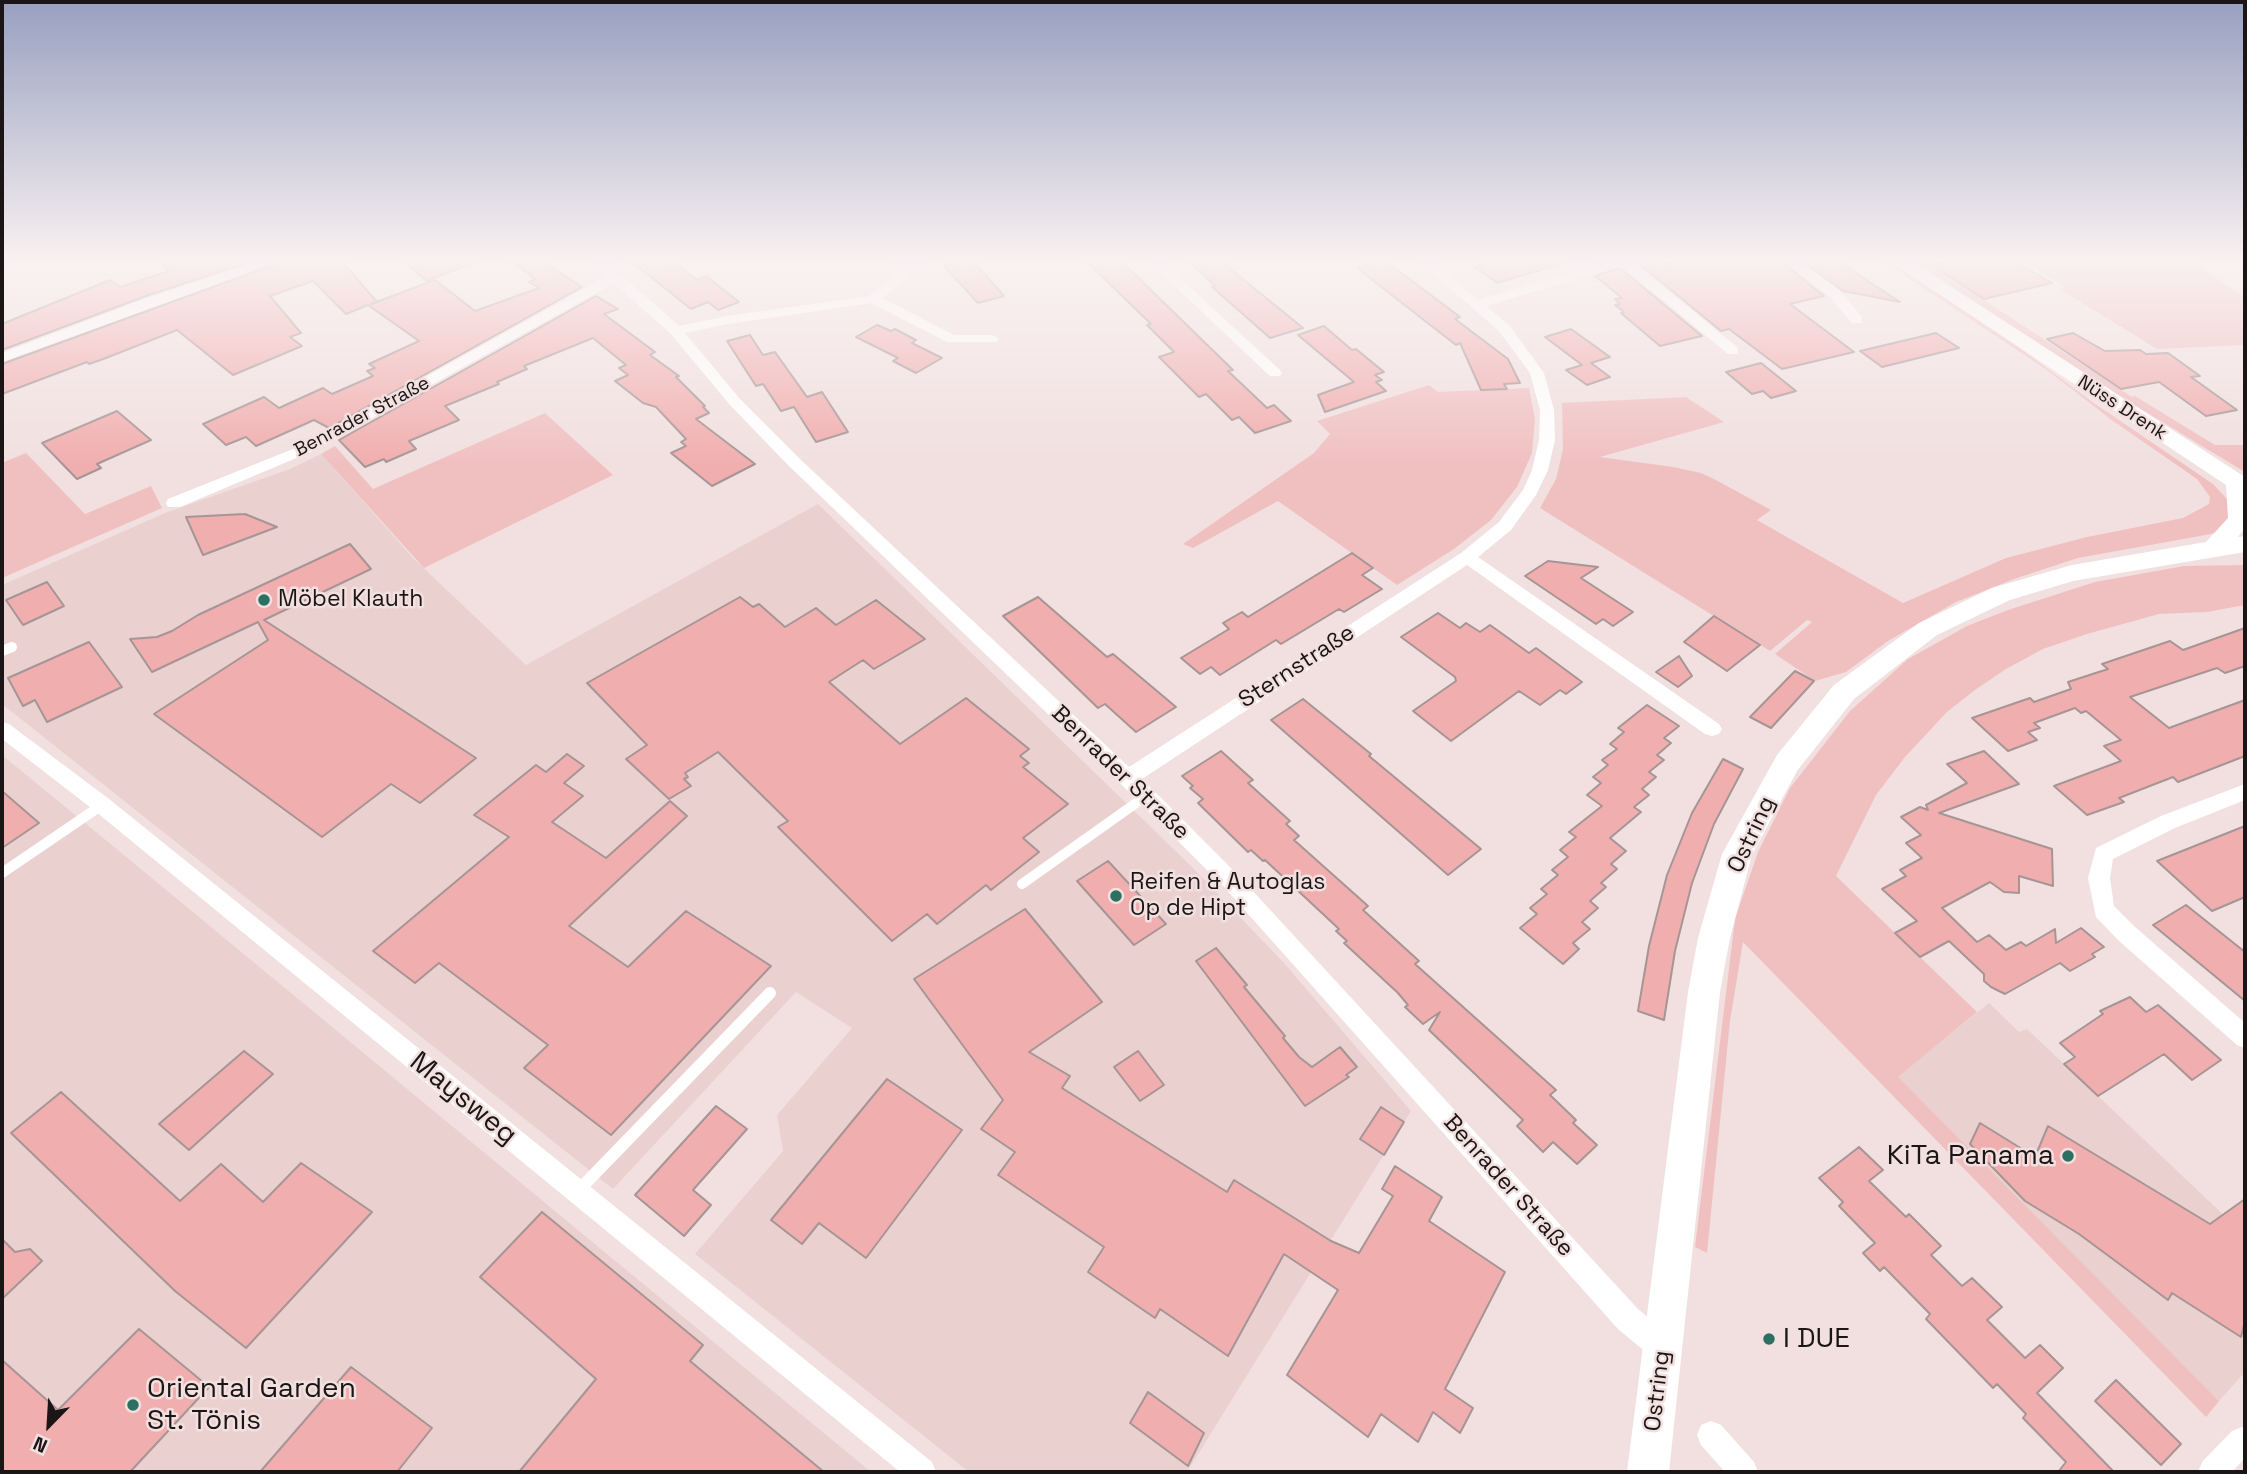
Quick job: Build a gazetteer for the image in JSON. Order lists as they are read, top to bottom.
{
  "streets": {
    "main road": ["Nüss Drenk", "Ostring"],
    "street": ["Benrader Straße", "Sternstraße", "Maysweg"]
  },
  "crossings": [
    ["Benrader Straße", "Sternstraße"],
    ["Benrader Straße", "Ostring"]
  ],
  "places": [
    "Möbel Klauth",
    "Reifen & Autoglas Op de Hipt",
    "KiTa Panama",
    "I DUE",
    "Oriental Garden St. Tönis"
  ],
  "north": "bottom left"
}
